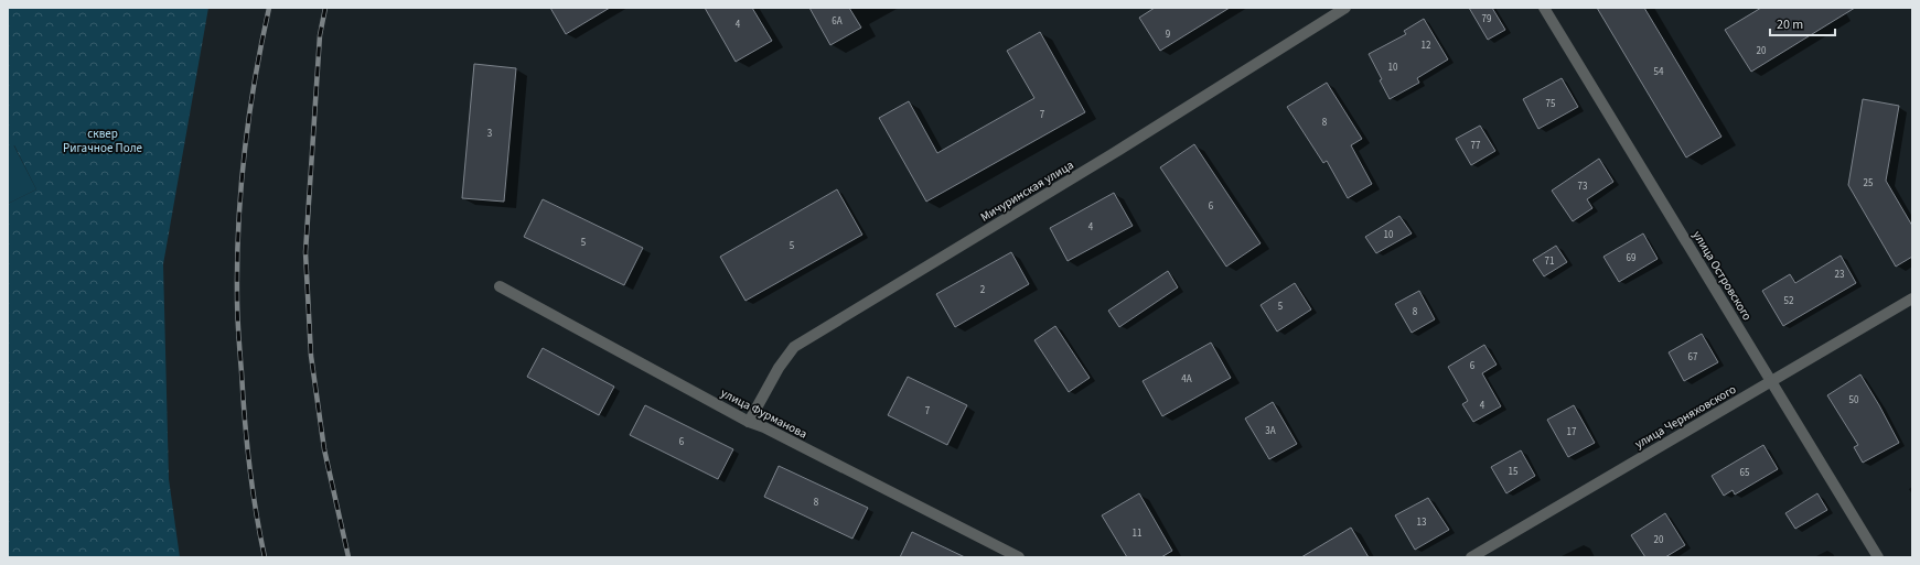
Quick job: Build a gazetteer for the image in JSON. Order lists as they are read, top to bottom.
{
  "streets": {
    "street": [
      "Мичуринская улица",
      "улица Островского",
      "улица Фурманова",
      "улица Черняховского"
    ]
  },
  "crossings": [
    ["Мичуринская улица", "улица Фурманова"],
    ["улица Островского", "улица Черняховского"]
  ],
  "parks": ["сквер Ригачное Поле"],
  "house_numbers": [
    "79",
    "6А",
    "4",
    "9",
    "12",
    "20",
    "10",
    "54",
    "75",
    "7",
    "8",
    "3",
    "77",
    "25",
    "73",
    "6",
    "4",
    "10",
    "5",
    "5",
    "69",
    "71",
    "23",
    "2",
    "52",
    "5",
    "8",
    "67",
    "6",
    "4А",
    "50",
    "4",
    "7",
    "3А",
    "17",
    "6",
    "15",
    "65",
    "8",
    "13",
    "11",
    "20"
  ],
  "scale_bar": "20 m"
}
